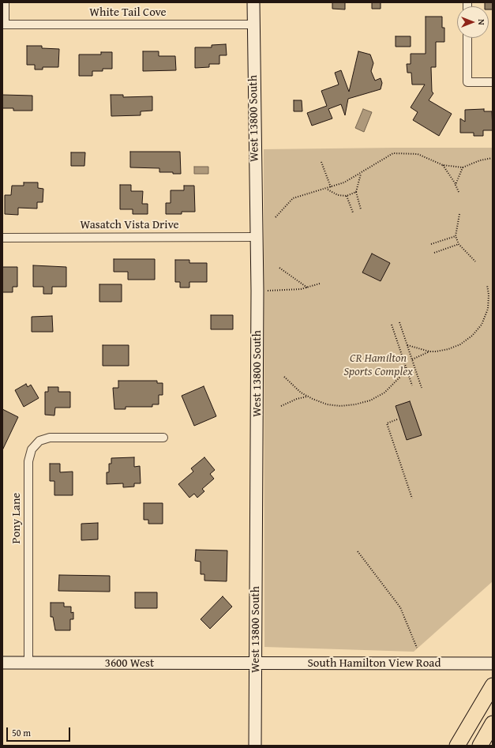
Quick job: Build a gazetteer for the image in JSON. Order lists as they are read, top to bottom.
{
  "streets": {
    "street": [
      "White Tail Cove",
      "West 13800 South",
      "Wasatch Vista Drive",
      "Pony Lane",
      "3600 West",
      "South Hamilton View Road"
    ]
  },
  "crossings": [
    ["White Tail Cove", "West 13800 South"],
    ["West 13800 South", "Wasatch Vista Drive"],
    ["West 13800 South", "3600 West"],
    ["West 13800 South", "South Hamilton View Road"],
    ["Pony Lane", "3600 West"],
    ["3600 West", "South Hamilton View Road"]
  ],
  "parks": ["CR Hamilton Sports Complex"],
  "scale_bar": "50 m",
  "north": "right"
}
